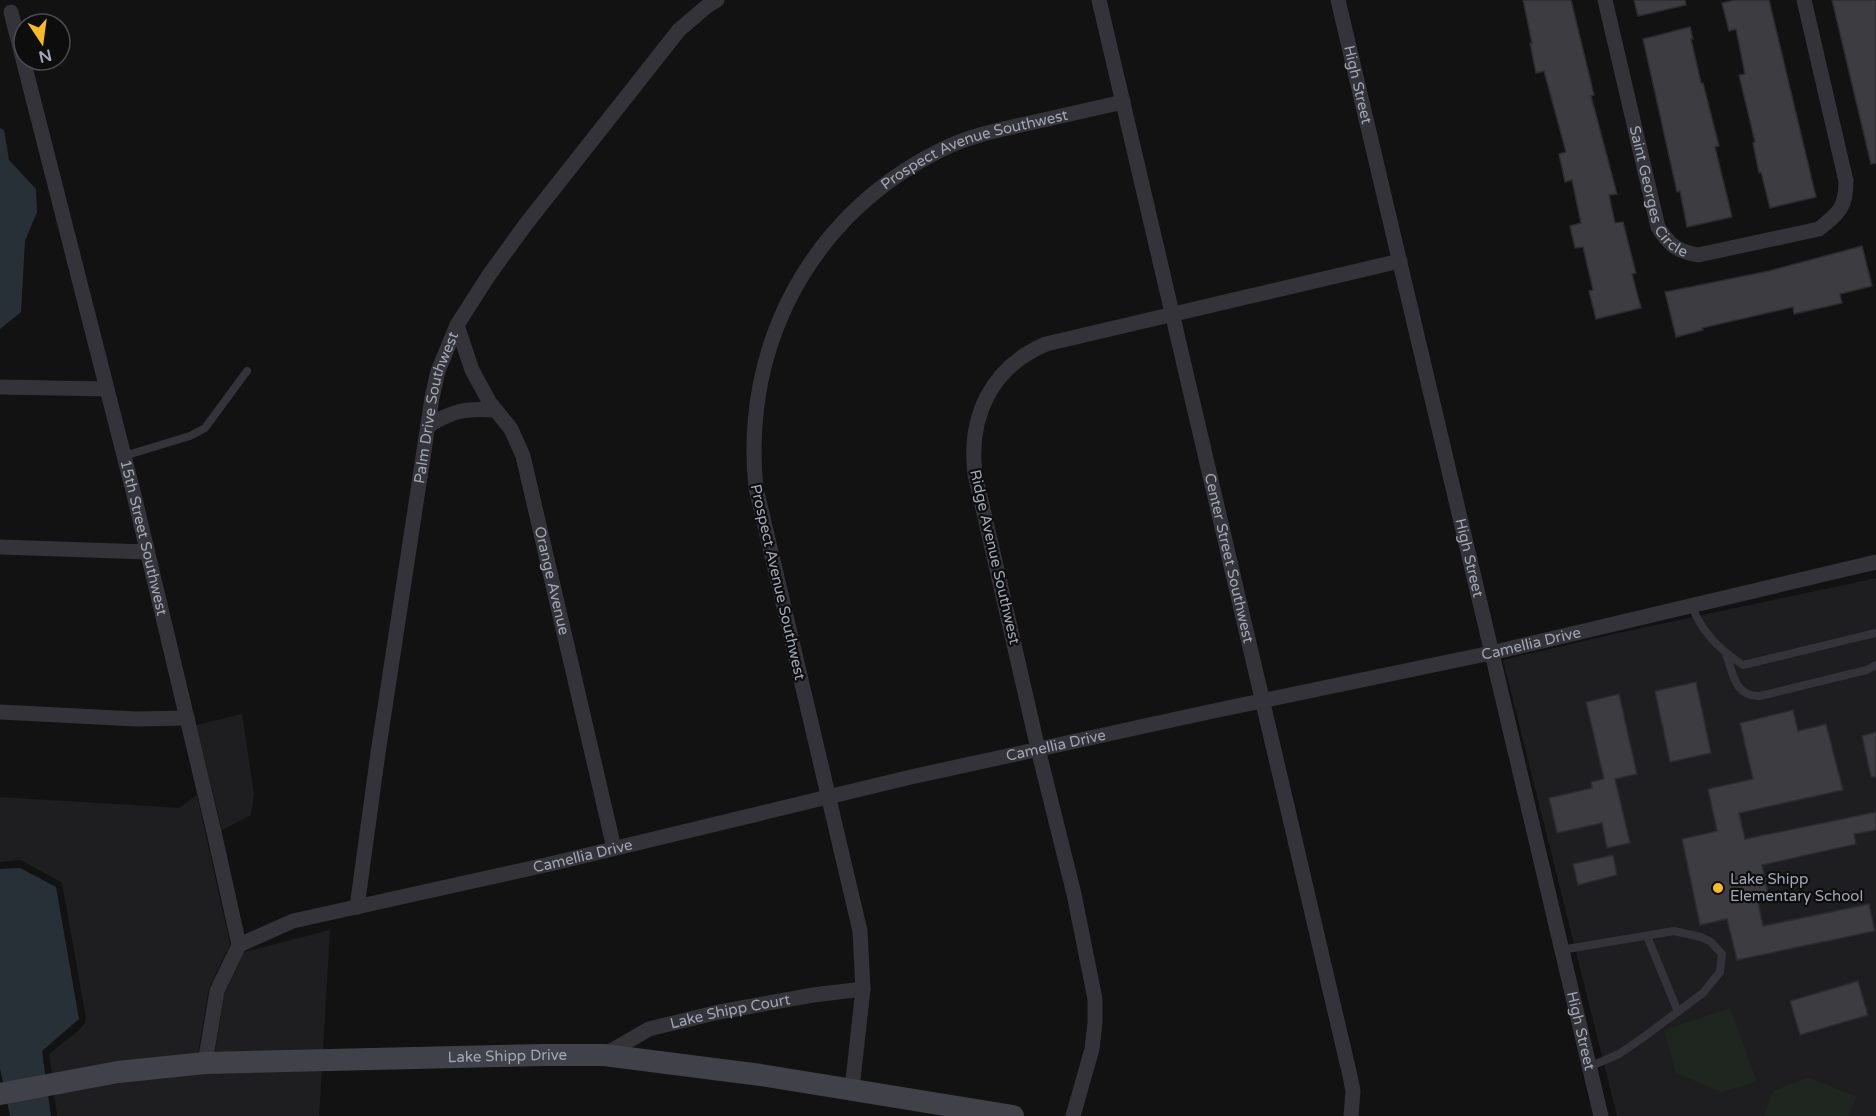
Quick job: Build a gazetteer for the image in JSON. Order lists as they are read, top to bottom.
{
  "streets": {
    "street": [
      "High Street",
      "Prospect Avenue Southwest",
      "Saint Georges Circle",
      "Palm Drive Southwest",
      "15th Street Southwest",
      "Ridge Avenue Southwest",
      "Center Street Southwest",
      "Orange Avenue",
      "Camellia Drive",
      "Lake Shipp Court",
      "Lake Shipp Drive"
    ]
  },
  "crossings": [
    ["High Street", "Ridge Avenue Southwest"],
    ["High Street", "Camellia Drive"],
    ["Prospect Avenue Southwest", "Center Street Southwest"],
    ["Prospect Avenue Southwest", "Camellia Drive"],
    ["Prospect Avenue Southwest", "Lake Shipp Court"],
    ["Prospect Avenue Southwest", "Lake Shipp Drive"],
    ["Palm Drive Southwest", "Orange Avenue"],
    ["Palm Drive Southwest", "Camellia Drive"],
    ["15th Street Southwest", "Camellia Drive"],
    ["Ridge Avenue Southwest", "Center Street Southwest"],
    ["Ridge Avenue Southwest", "Camellia Drive"],
    ["Center Street Southwest", "Camellia Drive"],
    ["Orange Avenue", "Camellia Drive"],
    ["Lake Shipp Court", "Lake Shipp Drive"]
  ],
  "places": ["Lake Shipp Elementary School"],
  "north": "bottom"
}
